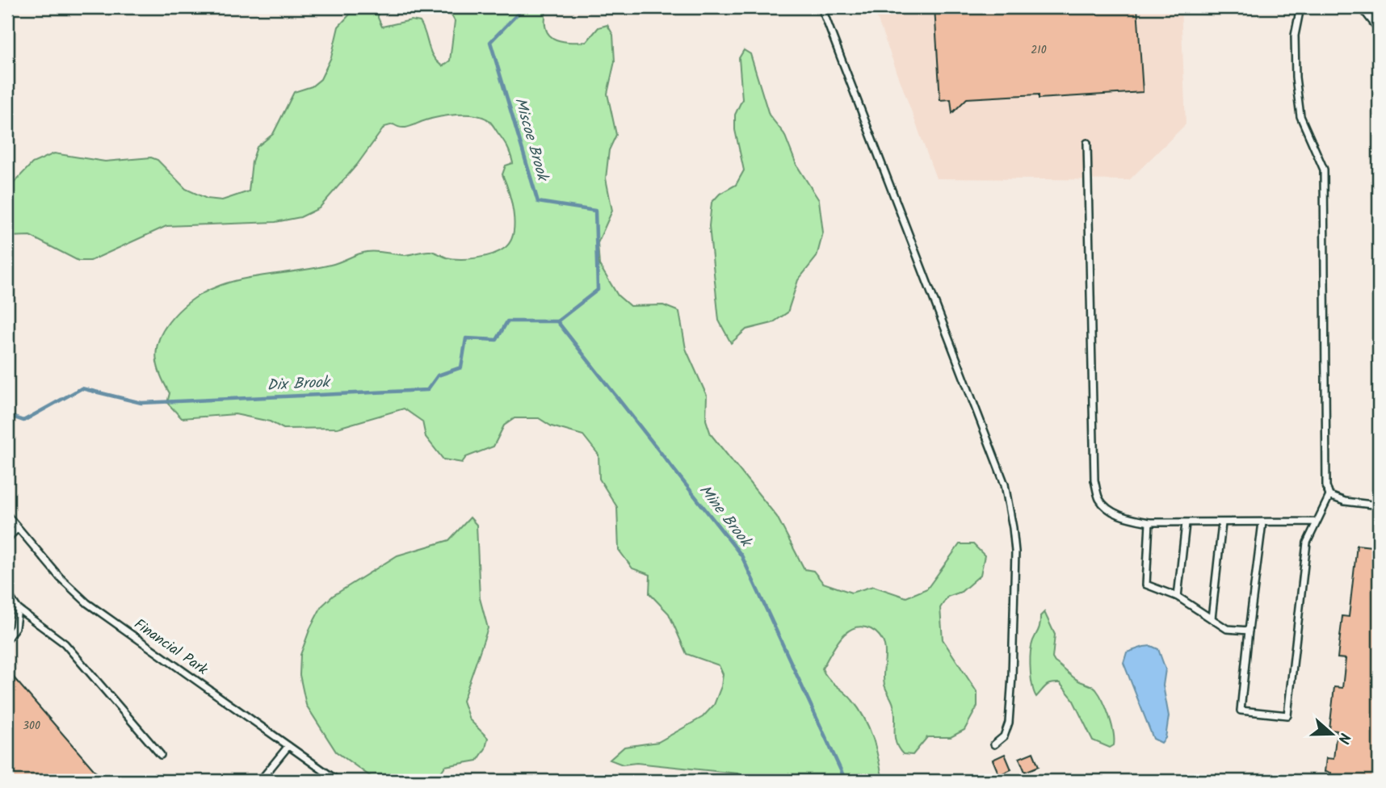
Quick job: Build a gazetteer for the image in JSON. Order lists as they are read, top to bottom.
{
  "streets": {
    "lane": ["Financial Park"]
  },
  "water": ["Miscoe Brook", "Dix Brook", "Mine Brook"],
  "house_numbers": ["210", "300"],
  "north": "right"
}
